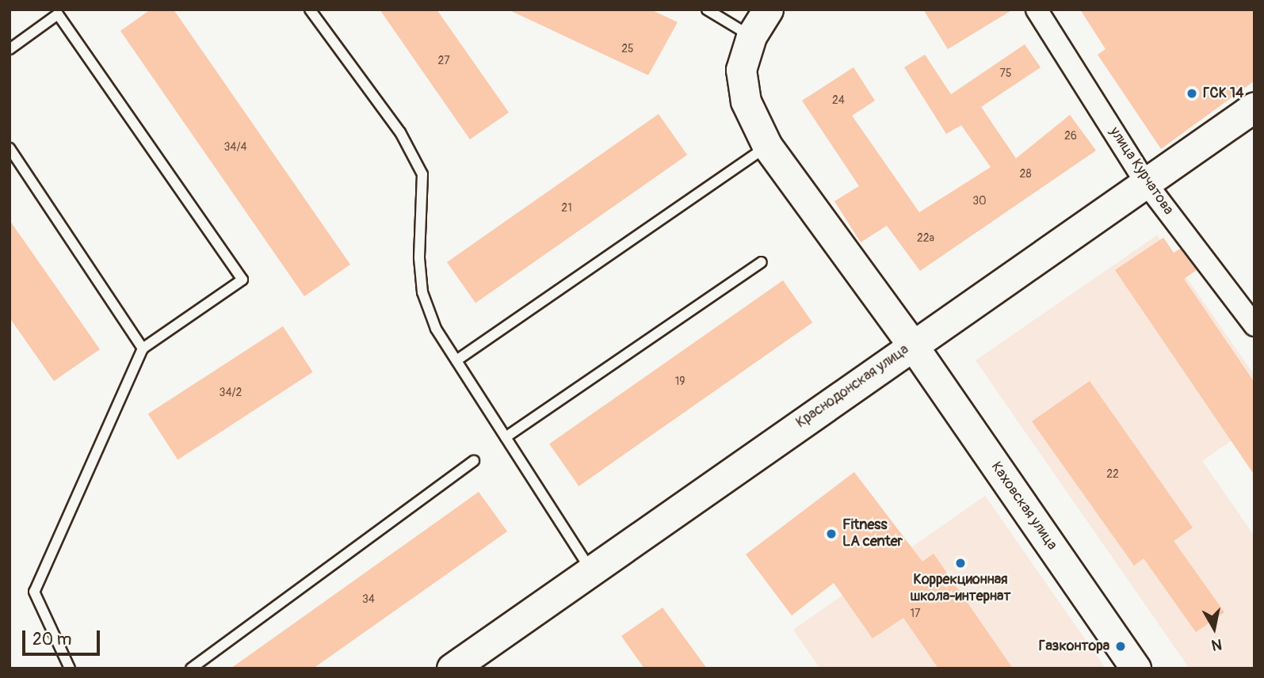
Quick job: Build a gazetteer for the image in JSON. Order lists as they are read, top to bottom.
{
  "streets": {
    "street": ["улица Курчатова", "Краснодонская улица", "Каховская улица"]
  },
  "crossings": [
    ["улица Курчатова", "Краснодонская улица"],
    ["Краснодонская улица", "Каховская улица"]
  ],
  "places": [
    "ГСК 14",
    "Fitness LA center",
    "Коррекционная школа-интернат",
    "Газконтора"
  ],
  "house_numbers": [
    "25",
    "27",
    "75",
    "24",
    "26",
    "34/4",
    "28",
    "30",
    "21",
    "22а",
    "19",
    "34/2",
    "22",
    "34",
    "17"
  ],
  "scale_bar": "20 m",
  "north": "bottom"
}
